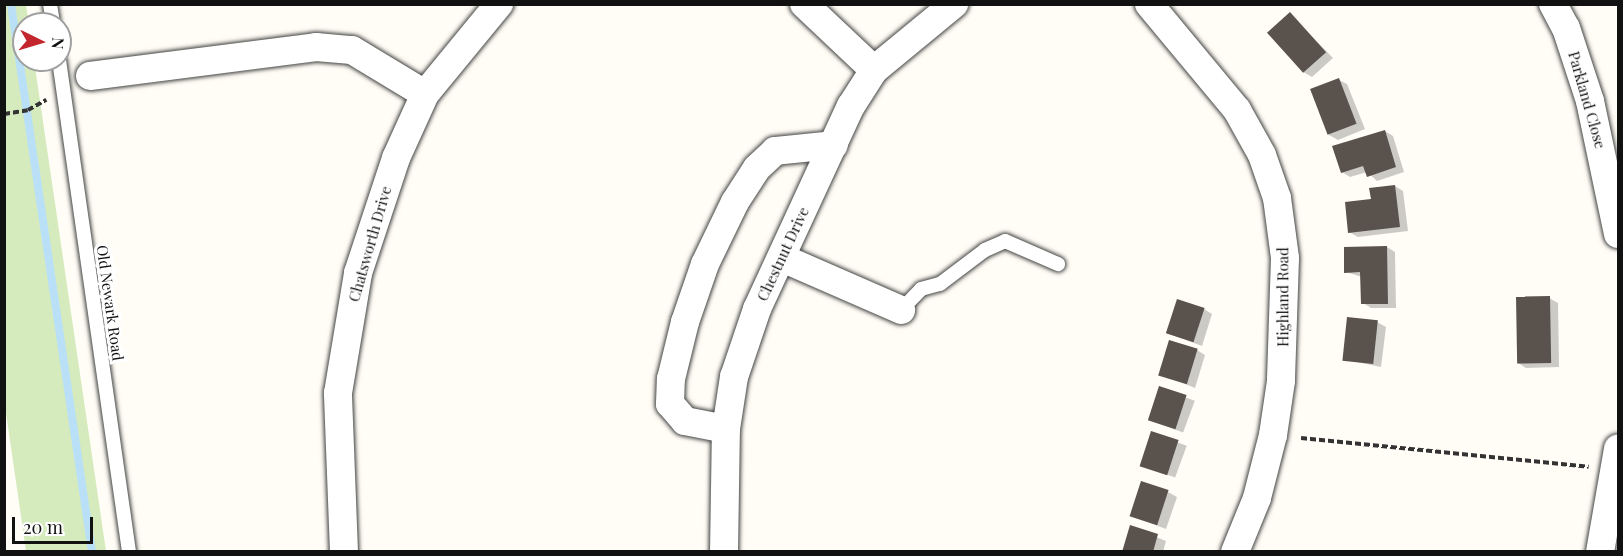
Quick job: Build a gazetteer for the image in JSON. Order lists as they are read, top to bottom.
{
  "streets": {
    "street": [
      "Parkland Close",
      "Chatsworth Drive",
      "Chestnut Drive",
      "Highland Road"
    ],
    "lane": ["Old Newark Road"]
  },
  "scale_bar": "20 m",
  "north": "right"
}
